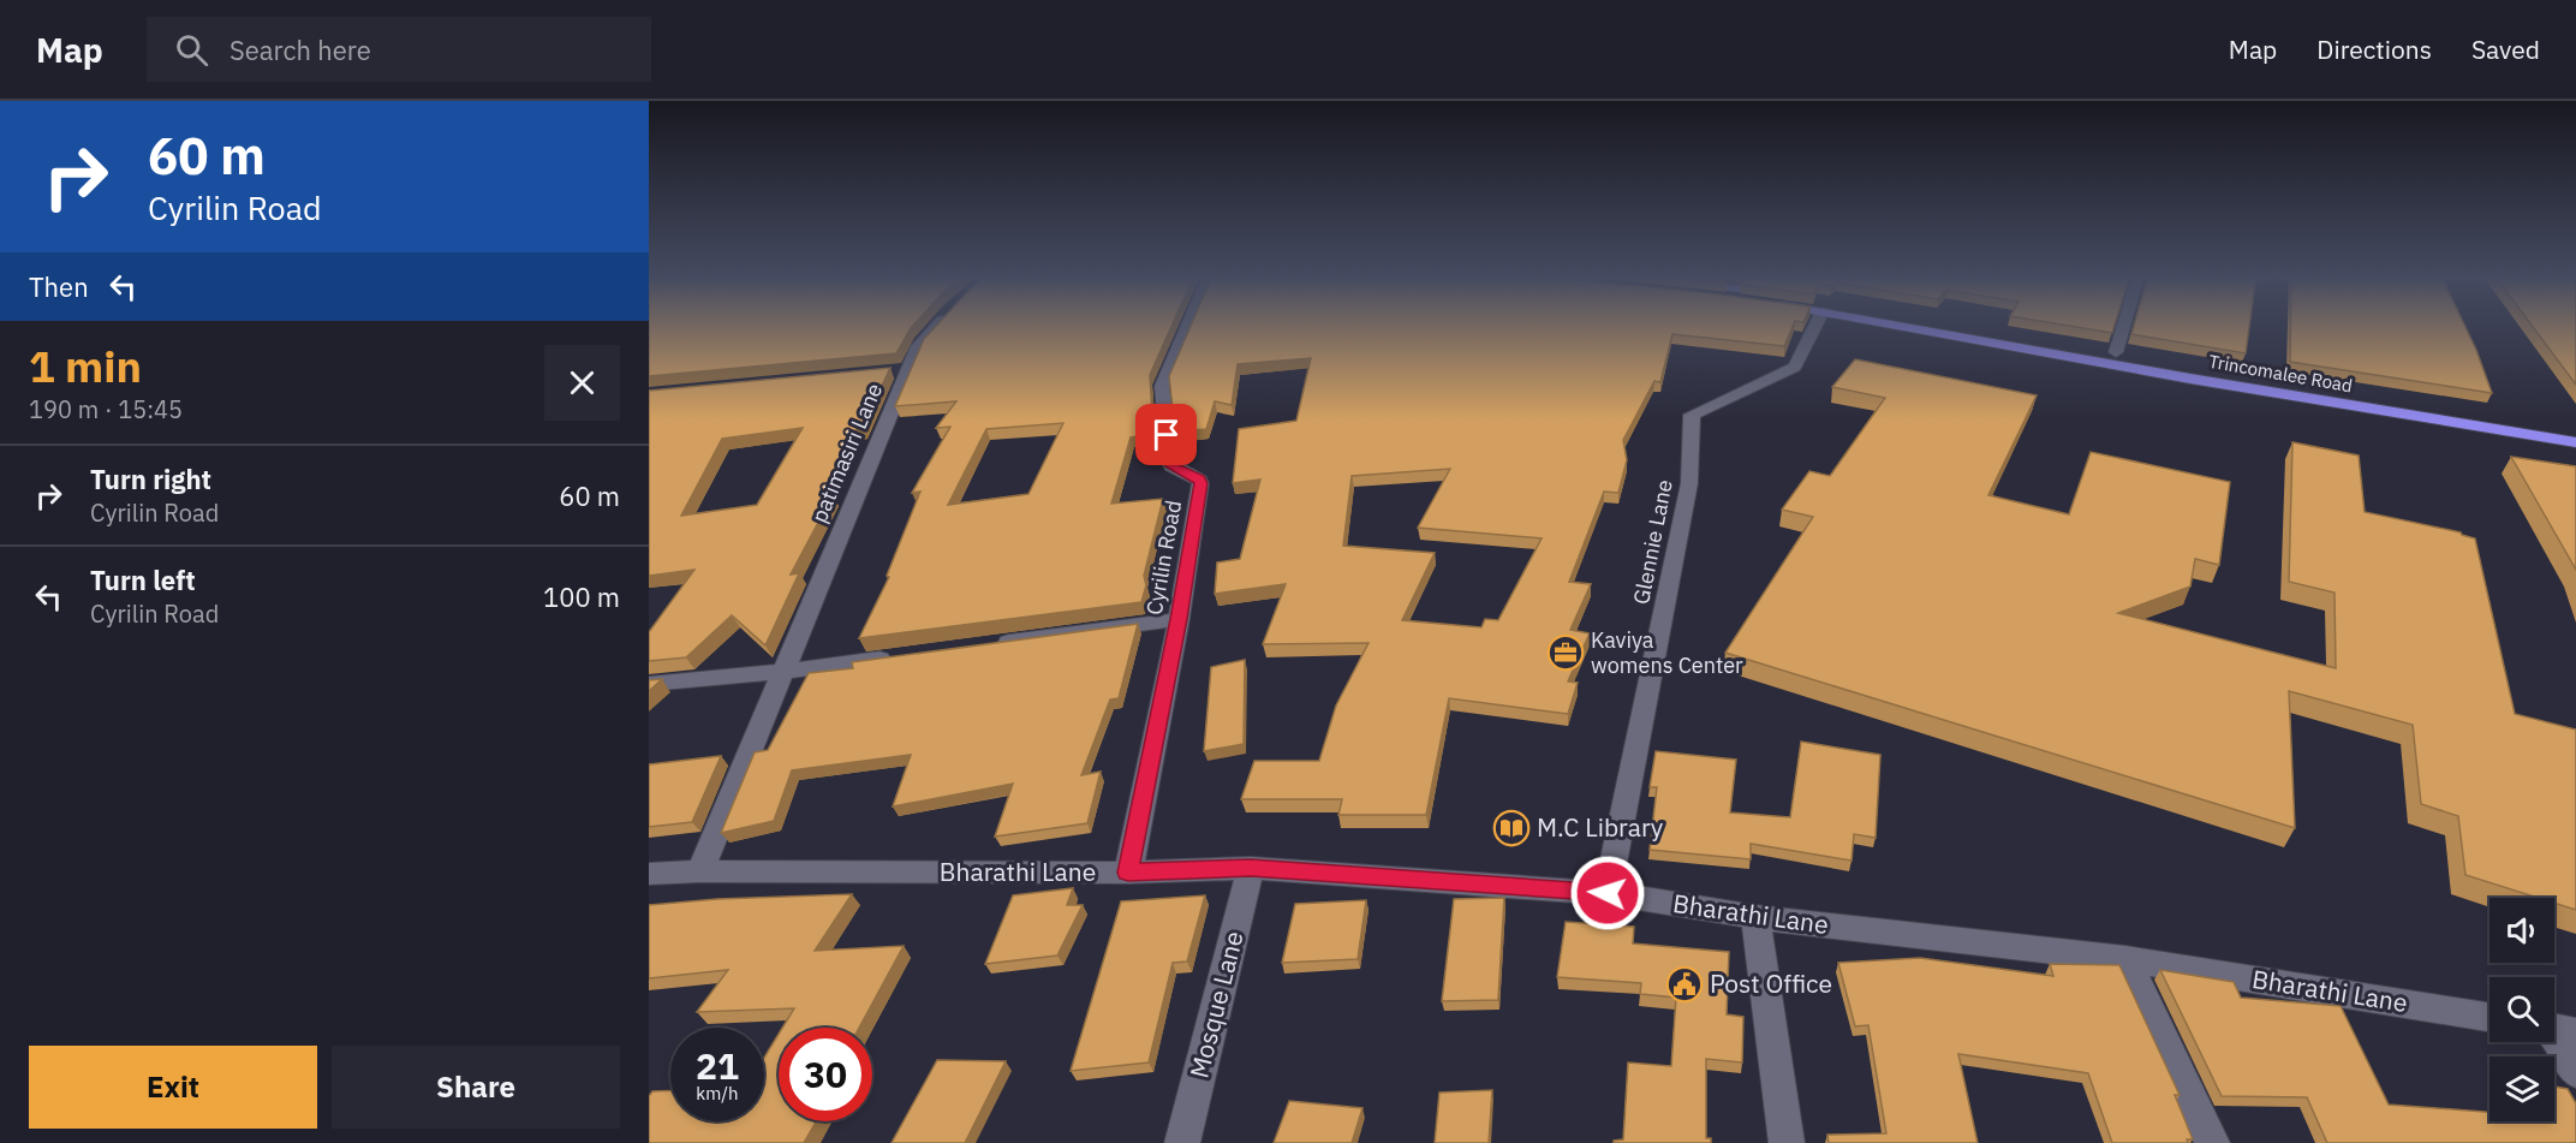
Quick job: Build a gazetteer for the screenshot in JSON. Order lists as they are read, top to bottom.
{
  "streets": {
    "highway": ["Trincomalee Road"],
    "street": [
      "patimasiri Lane",
      "Glennie Lane",
      "Cyrilin Road",
      "Bharathi Lane",
      "Mosque Lane"
    ]
  },
  "crossings": [
    ["patimasiri Lane", "Bharathi Lane"],
    ["Glennie Lane", "Bharathi Lane"],
    ["Cyrilin Road", "Bharathi Lane"],
    ["Bharathi Lane", "Mosque Lane"]
  ],
  "places": {
    "office": ["Kaviya womens Center"],
    "library": ["M.C Library"],
    "public building": ["Post Office"]
  },
  "page": {
    "header": "Map",
    "search": "Search here",
    "nav": ["Map", "Directions", "Saved"],
    "turn": ["60 m", "Cyrilin Road"],
    "then": "Then",
    "heading": ["1 min", "190 m · 15:45"],
    "list": [
      {
        "name": "Turn right",
        "note": "Cyrilin Road",
        "value": "60 m"
      },
      {
        "name": "Turn left",
        "note": "Cyrilin Road",
        "value": "100 m"
      }
    ],
    "speed": "21 km/h",
    "limit": "30",
    "buttons": ["Exit", "Share"]
  }
}
